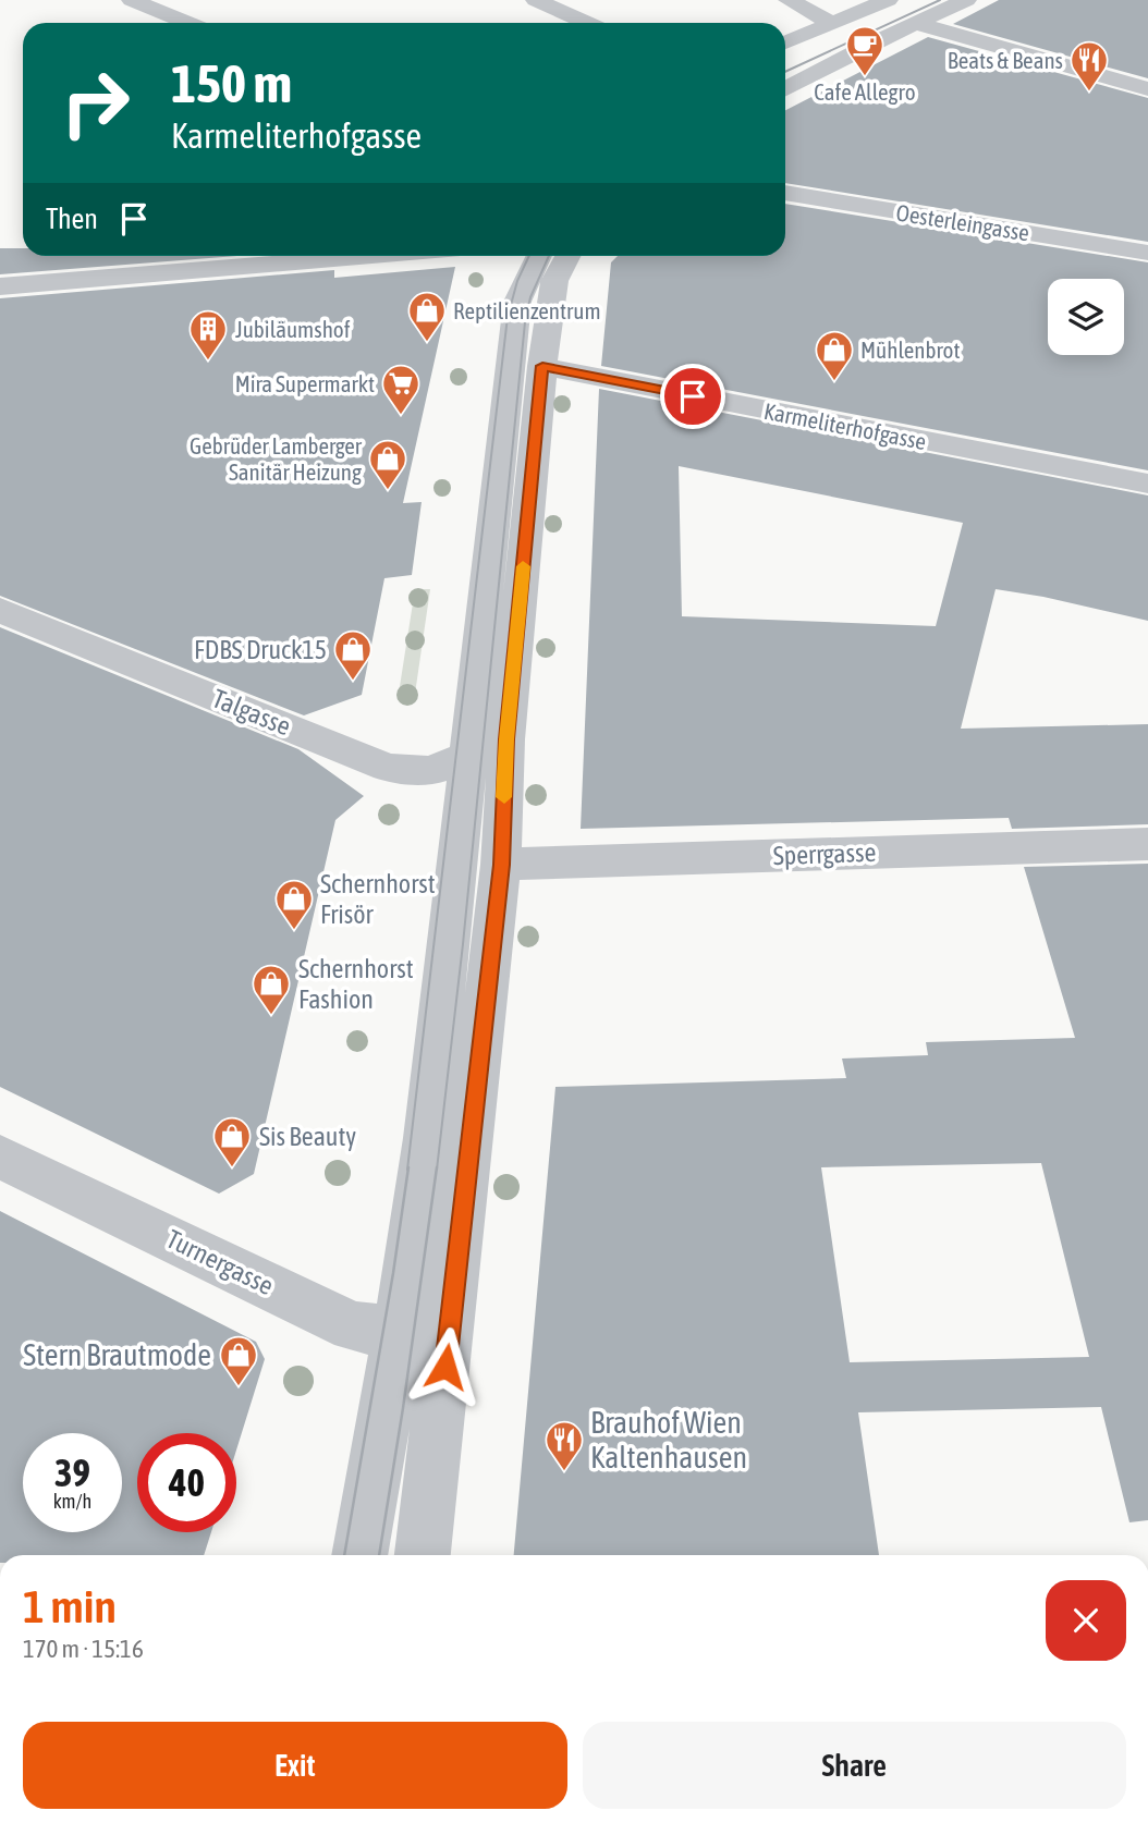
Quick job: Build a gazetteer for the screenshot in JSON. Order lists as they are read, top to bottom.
{
  "streets": {
    "street": [
      "Oesterleingasse",
      "Karmeliterhofgasse",
      "Talgasse",
      "Sperrgasse",
      "Turnergasse"
    ]
  },
  "places": {
    "cafe": ["Cafe Allegro"],
    "restaurant": ["Beats & Beans", "Brauhof Wien Kaltenhausen"],
    "shop": [
      "Reptilienzentrum",
      "Mühlenbrot",
      "Gebrüder Lamberger Sanitär Heizung",
      "FDBS Druck15",
      "Schernhorst Frisör",
      "Schernhorst Fashion",
      "Sis Beauty",
      "Stern Brautmode"
    ],
    "building": ["Jubiläumshof"],
    "supermarket": ["Mira Supermarkt"]
  },
  "page": {
    "turn": ["150 m", "Karmeliterhofgasse"],
    "then": "Then",
    "speed": "39 km/h",
    "limit": "40",
    "heading": ["1 min", "170 m · 15:16"],
    "buttons": ["Exit", "Share"]
  }
}
